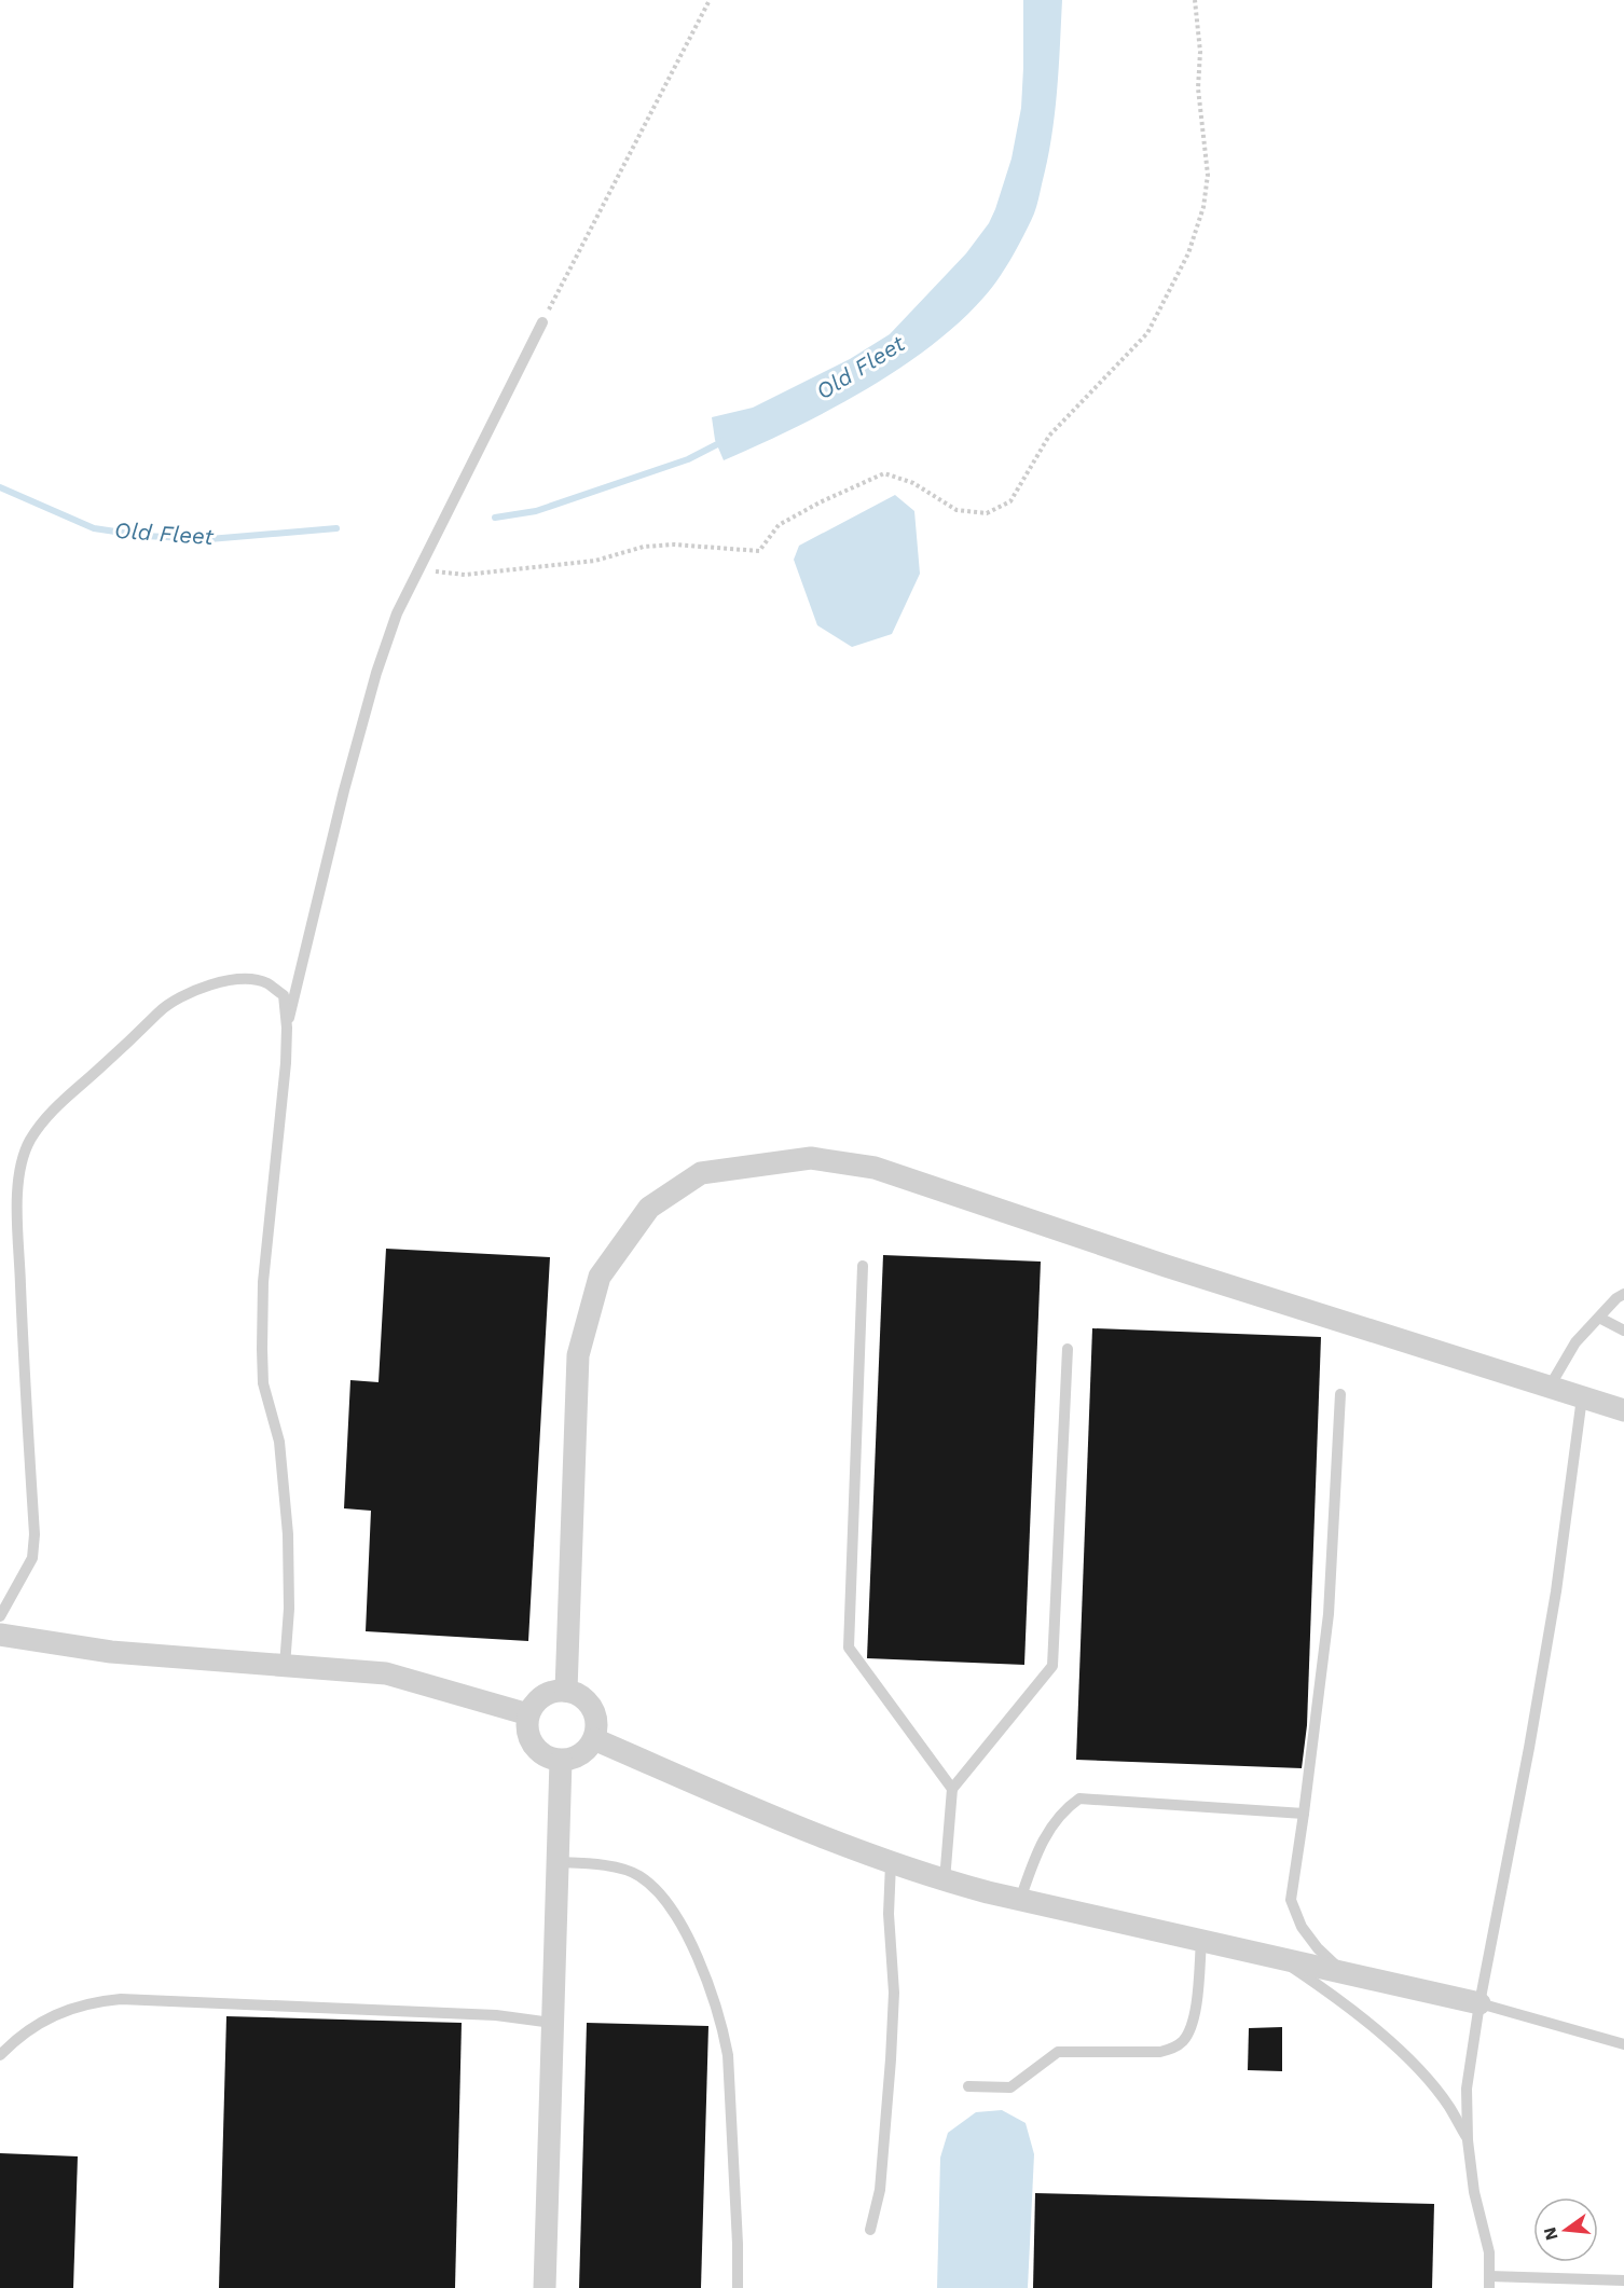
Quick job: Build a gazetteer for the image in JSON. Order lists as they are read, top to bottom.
{
  "water": ["Old Fleet"],
  "north": "left"
}
